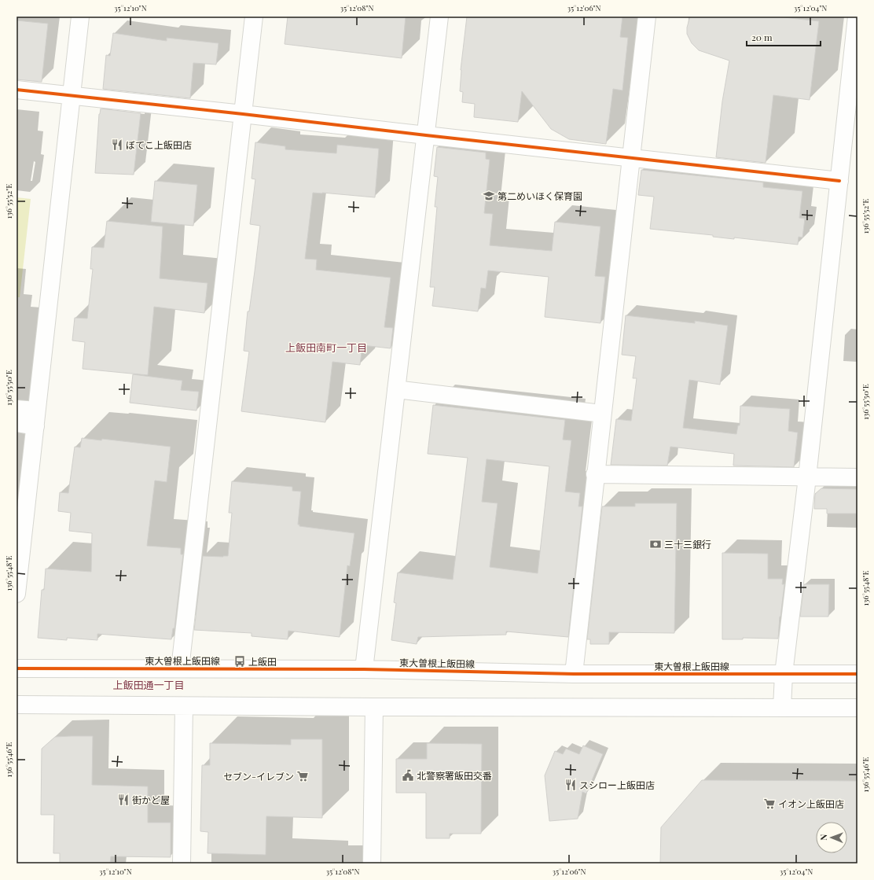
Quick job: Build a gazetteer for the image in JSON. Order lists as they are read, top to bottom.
{
  "streets": {
    "street": ["東大曽根上飯田線"]
  },
  "districts": ["上飯田南町一丁目", "上飯田通一丁目"],
  "places": {
    "restaurant": ["ぼてこ上飯田店", "スシロー上飯田店", "街かど屋"],
    "school or university": ["第二めいほく保育園"],
    "bank": ["三十三銀行"],
    "bus stop": ["上飯田"],
    "public building": ["北警察署飯田交番"],
    "supermarket": ["セブン-イレブン", "イオン上飯田店"]
  },
  "scale_bar": "20 m",
  "north": "left",
  "coordinates": [
    "35°12'10\"N",
    "35°12'08\"N",
    "35°12'06\"N",
    "35°12'04\"N",
    "136°55'52\"E",
    "136°55'50\"E",
    "136°55'48\"E",
    "136°55'46\"E"
  ]
}
